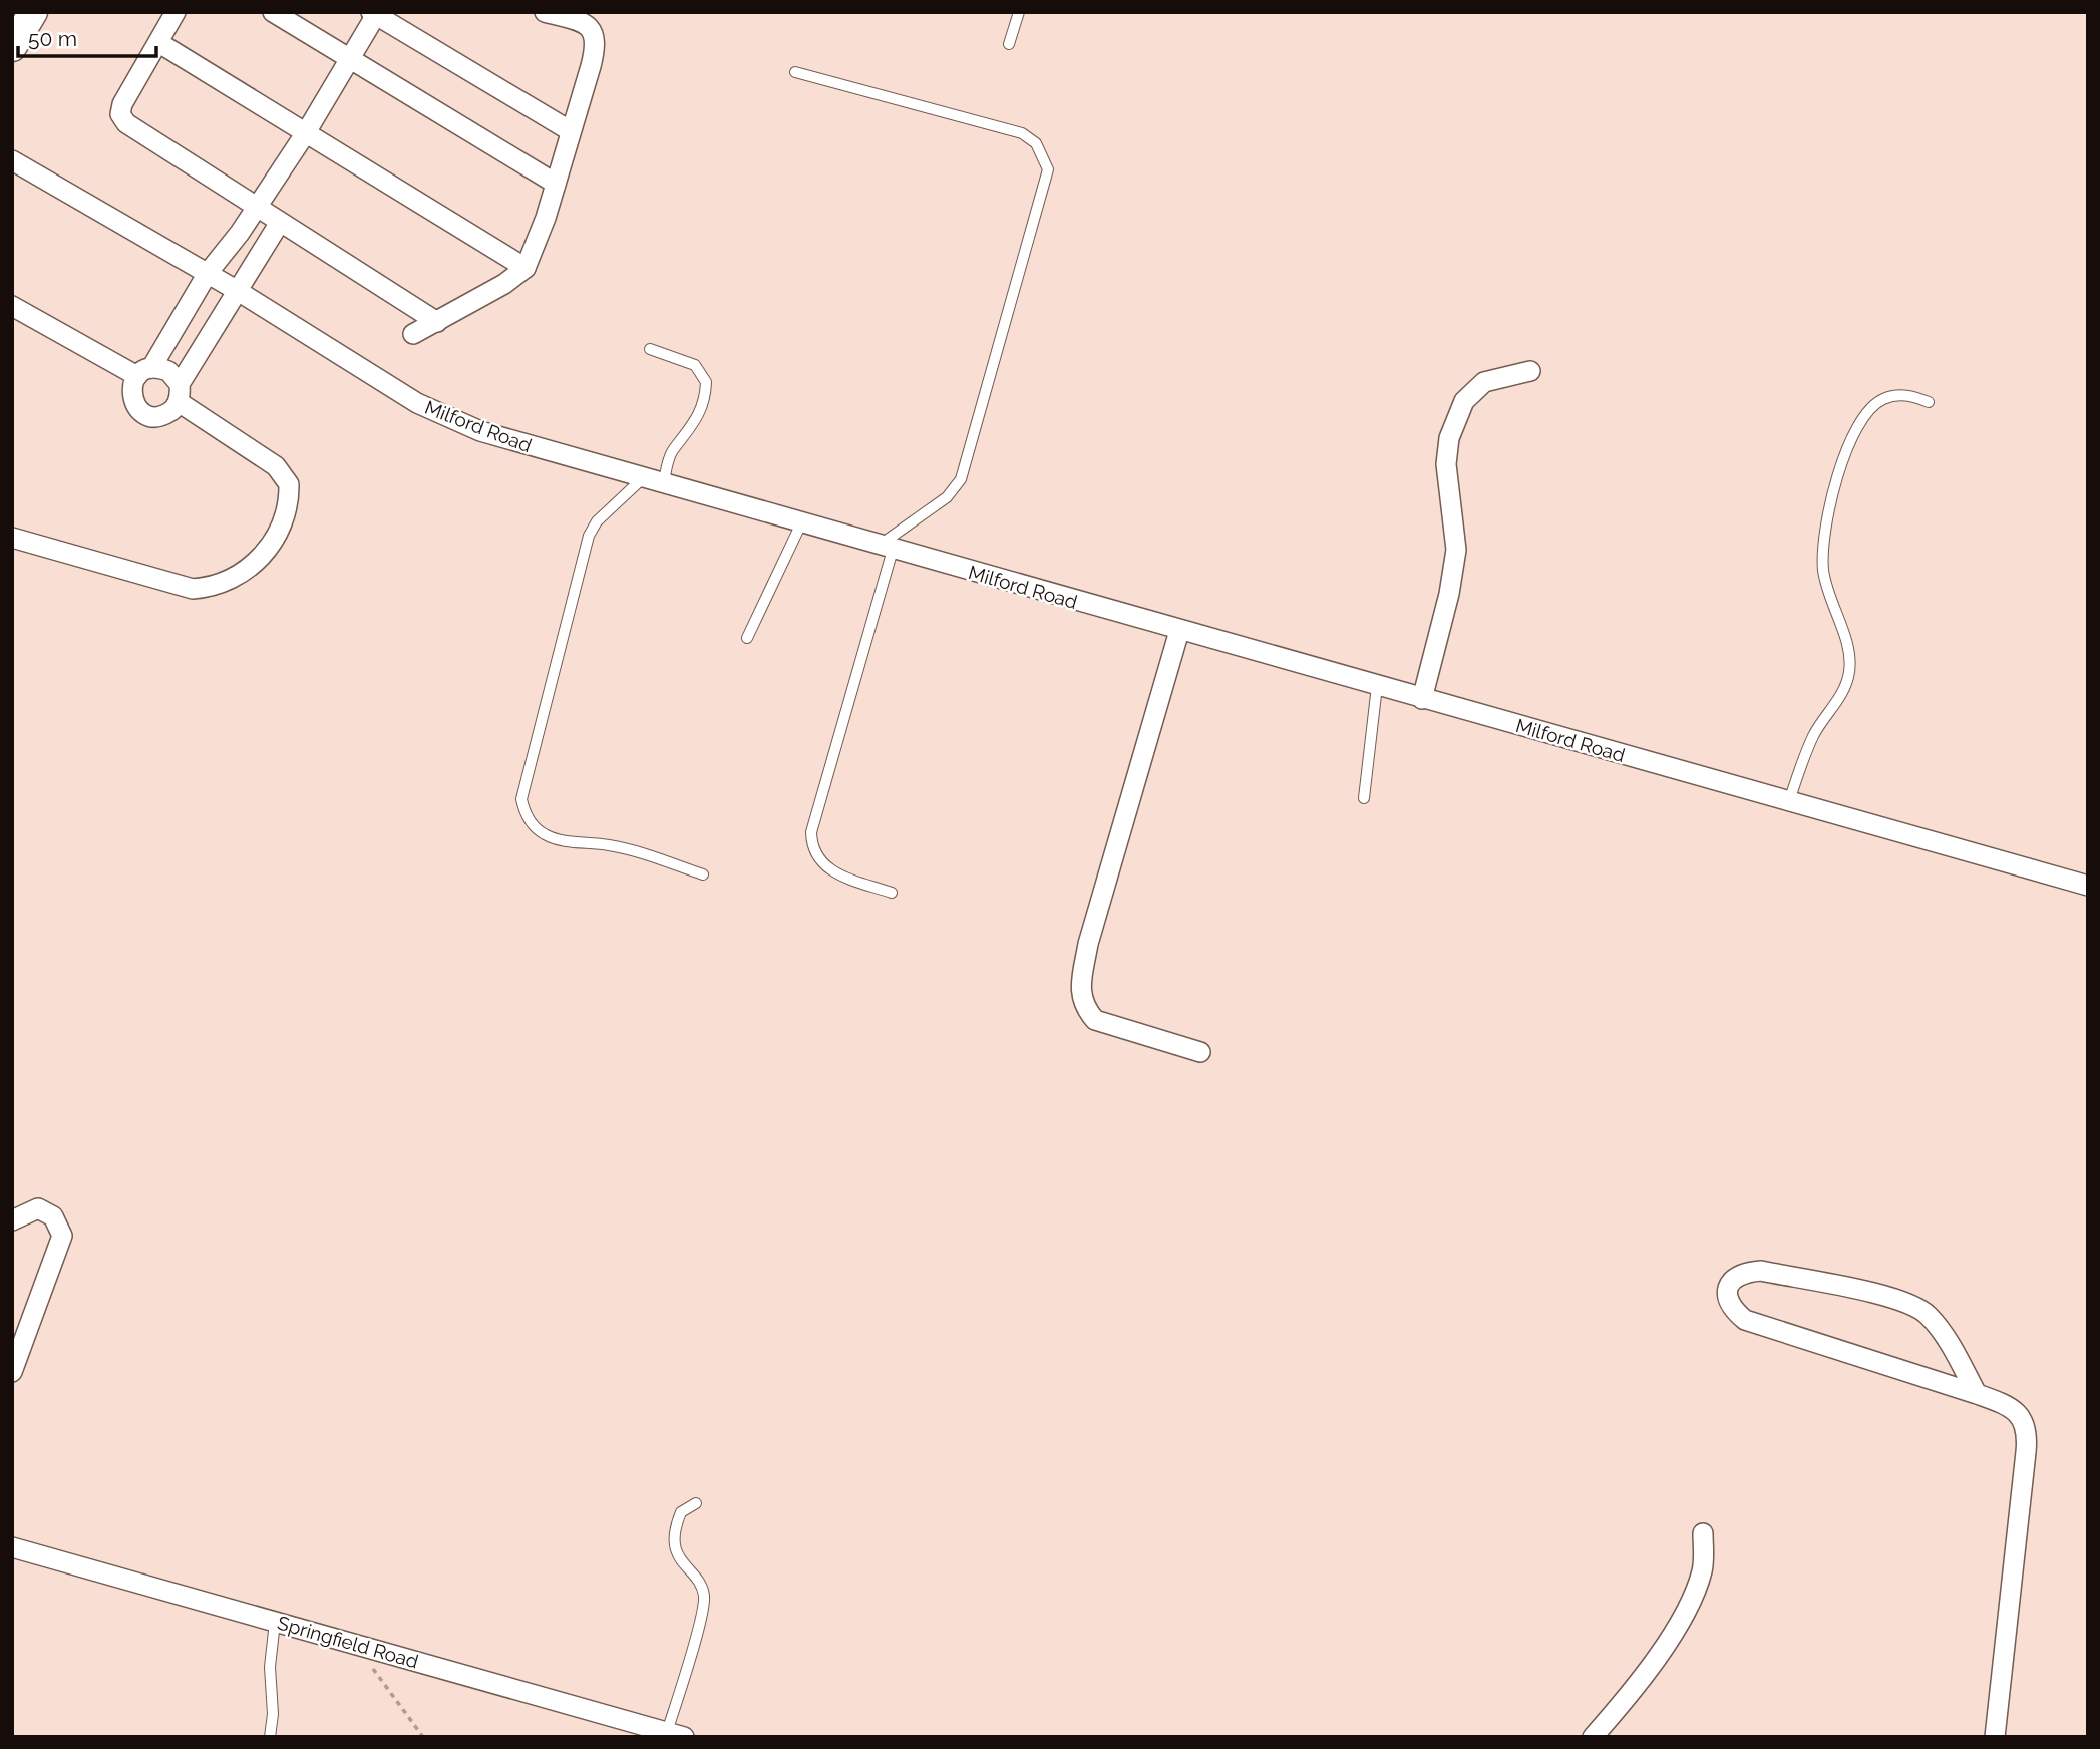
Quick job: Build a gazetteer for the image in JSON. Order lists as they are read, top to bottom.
{
  "streets": {
    "street": ["Milford Road", "Springfield Road"]
  },
  "scale_bar": "50 m"
}
